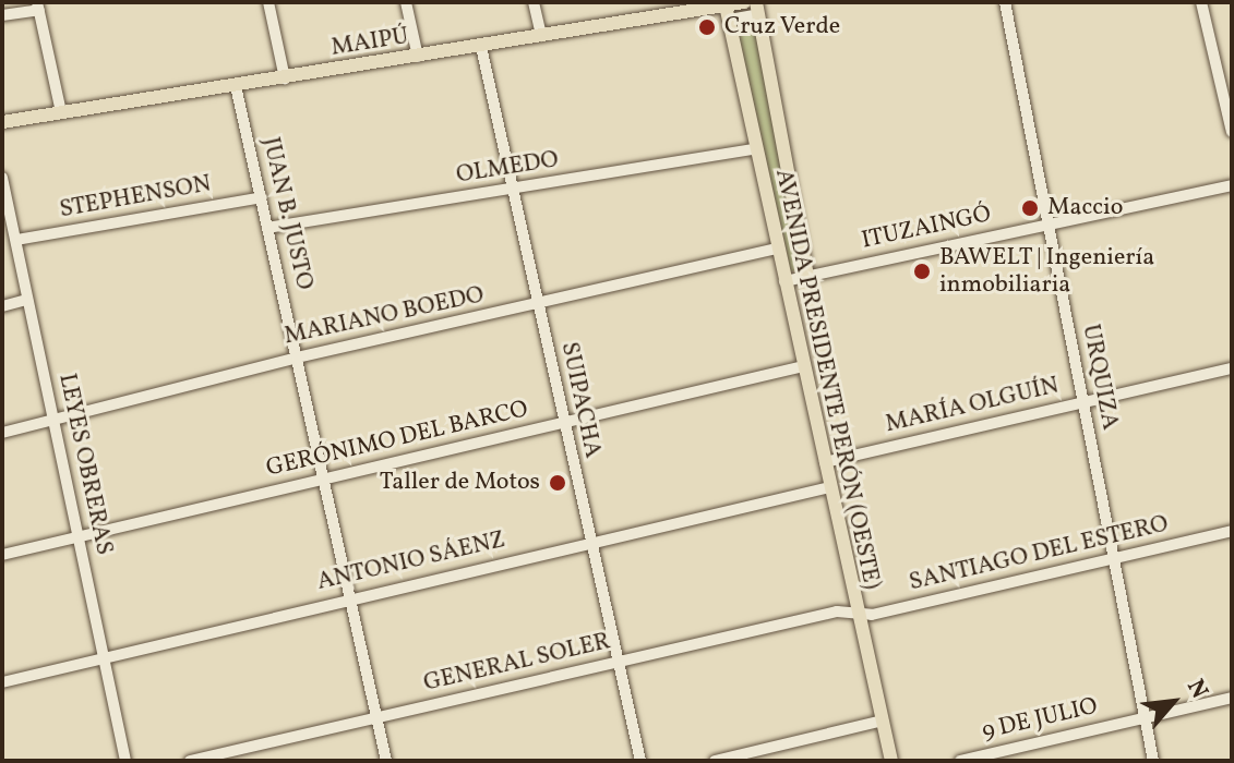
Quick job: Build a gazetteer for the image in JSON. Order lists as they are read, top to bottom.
{
  "streets": {
    "main road": ["MAIPÚ", "AVENIDA PRESIDENTE PERÓN (OESTE)"],
    "street": [
      "OLMEDO",
      "STEPHENSON",
      "JUAN B. JUSTO",
      "ITUZAINGÓ",
      "MARIANO BOEDO",
      "URQUIZA",
      "SUIPACHA",
      "MARÍA OLGUÍN",
      "GERÓNIMO DEL BARCO",
      "LEYES OBRERAS",
      "SANTIAGO DEL ESTERO",
      "ANTONIO SÁENZ",
      "GENERAL SOLER",
      "9 DE JULIO"
    ]
  },
  "crossings": [
    ["MAIPÚ", "JUAN B. JUSTO"],
    ["MAIPÚ", "AVENIDA PRESIDENTE PERÓN (OESTE)"],
    ["MAIPÚ", "SUIPACHA"],
    ["OLMEDO", "JUAN B. JUSTO"],
    ["OLMEDO", "AVENIDA PRESIDENTE PERÓN (OESTE)"],
    ["OLMEDO", "SUIPACHA"],
    ["STEPHENSON", "JUAN B. JUSTO"],
    ["STEPHENSON", "LEYES OBRERAS"],
    ["JUAN B. JUSTO", "MARIANO BOEDO"],
    ["JUAN B. JUSTO", "GERÓNIMO DEL BARCO"],
    ["JUAN B. JUSTO", "ANTONIO SÁENZ"],
    ["JUAN B. JUSTO", "GENERAL SOLER"],
    ["ITUZAINGÓ", "URQUIZA"],
    ["ITUZAINGÓ", "AVENIDA PRESIDENTE PERÓN (OESTE)"],
    ["MARIANO BOEDO", "AVENIDA PRESIDENTE PERÓN (OESTE)"],
    ["MARIANO BOEDO", "SUIPACHA"],
    ["MARIANO BOEDO", "LEYES OBRERAS"],
    ["URQUIZA", "MARÍA OLGUÍN"],
    ["URQUIZA", "SANTIAGO DEL ESTERO"],
    ["URQUIZA", "9 DE JULIO"],
    ["AVENIDA PRESIDENTE PERÓN (OESTE)", "MARÍA OLGUÍN"],
    ["AVENIDA PRESIDENTE PERÓN (OESTE)", "GERÓNIMO DEL BARCO"],
    ["AVENIDA PRESIDENTE PERÓN (OESTE)", "SANTIAGO DEL ESTERO"],
    ["AVENIDA PRESIDENTE PERÓN (OESTE)", "ANTONIO SÁENZ"],
    ["AVENIDA PRESIDENTE PERÓN (OESTE)", "GENERAL SOLER"],
    ["SUIPACHA", "GERÓNIMO DEL BARCO"],
    ["SUIPACHA", "ANTONIO SÁENZ"],
    ["SUIPACHA", "GENERAL SOLER"],
    ["GERÓNIMO DEL BARCO", "LEYES OBRERAS"],
    ["LEYES OBRERAS", "ANTONIO SÁENZ"],
    ["SANTIAGO DEL ESTERO", "GENERAL SOLER"]
  ],
  "places": [
    "Cruz Verde",
    "Maccio",
    "BAWELT | Ingeniería inmobiliaria",
    "Taller de Motos"
  ],
  "north": "top right"
}
